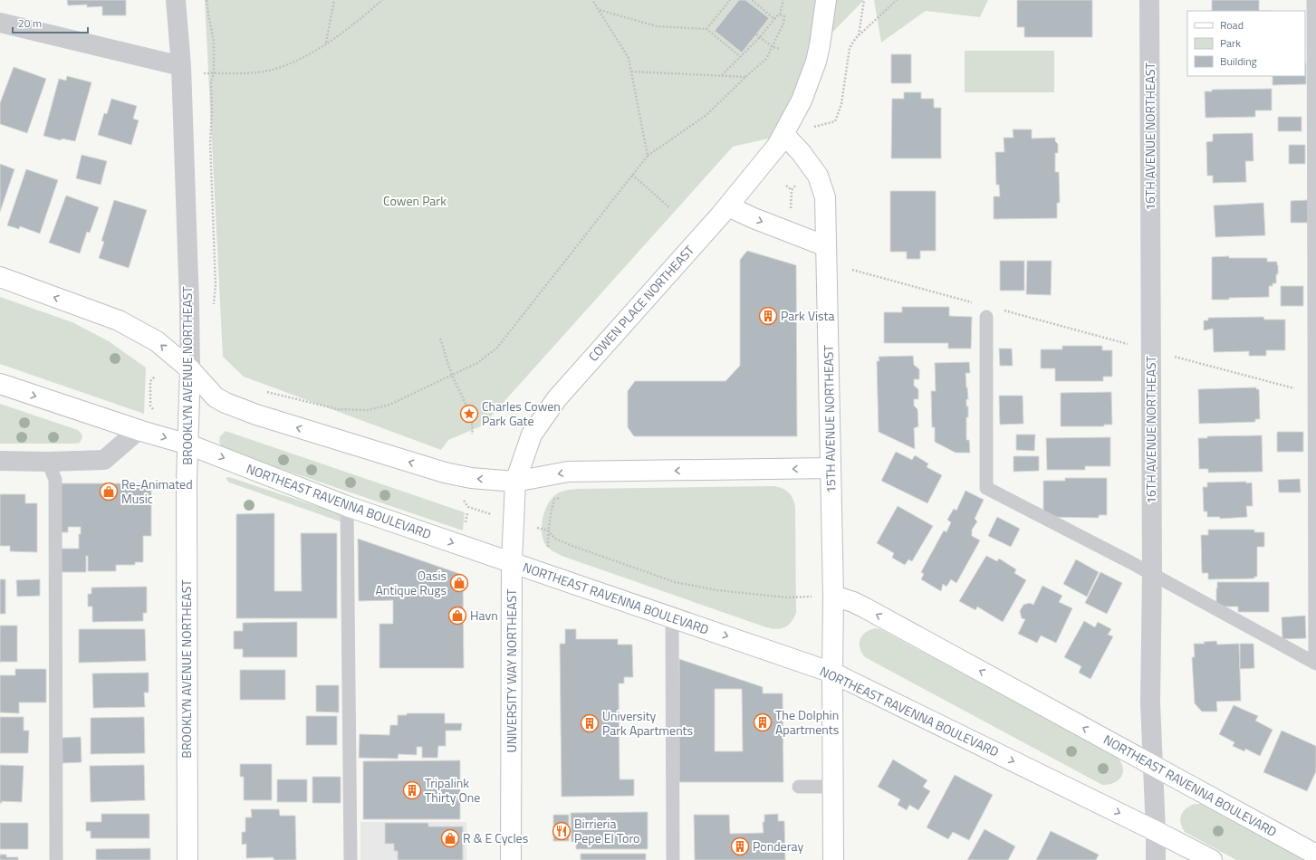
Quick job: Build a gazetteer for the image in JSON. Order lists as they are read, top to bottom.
{
  "streets": {
    "main road": [
      "COWEN PLACE NORTHEAST",
      "BROOKLYN AVENUE NORTHEAST",
      "15TH AVENUE NORTHEAST",
      "NORTHEAST RAVENNA BOULEVARD",
      "UNIVERSITY WAY NORTHEAST"
    ],
    "street": ["16TH AVENUE NORTHEAST"]
  },
  "crossings": [
    ["16TH AVENUE NORTHEAST", "NORTHEAST RAVENNA BOULEVARD"],
    ["COWEN PLACE NORTHEAST", "15TH AVENUE NORTHEAST"],
    ["COWEN PLACE NORTHEAST", "UNIVERSITY WAY NORTHEAST"],
    ["BROOKLYN AVENUE NORTHEAST", "NORTHEAST RAVENNA BOULEVARD"],
    ["15TH AVENUE NORTHEAST", "NORTHEAST RAVENNA BOULEVARD"],
    ["NORTHEAST RAVENNA BOULEVARD", "UNIVERSITY WAY NORTHEAST"]
  ],
  "parks": ["Cowen Park"],
  "places": {
    "building": [
      "Park Vista",
      "The Dolphin Apartments",
      "University Park Apartments",
      "Tripalink Thirty One",
      "Ponderay"
    ],
    "place": ["Charles Cowen Park Gate"],
    "shop": [
      "Re-Animated Music",
      "Oasis Antique Rugs",
      "Havn",
      "R & E Cycles"
    ],
    "restaurant": ["Birrieria Pepe El Toro"]
  },
  "legend": ["Road", "Park", "Building"],
  "scale_bar": "20 m"
}
